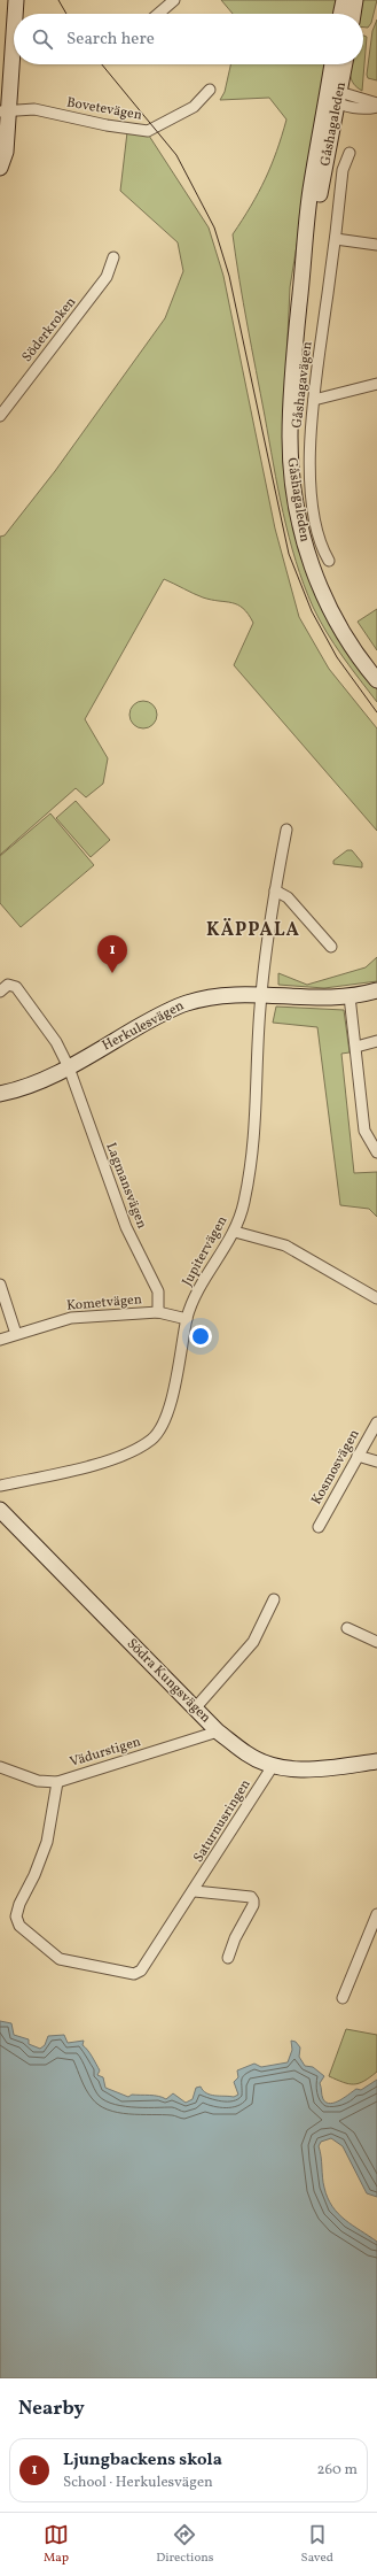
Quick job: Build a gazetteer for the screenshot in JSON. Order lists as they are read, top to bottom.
{
  "streets": {
    "street": [
      "Bovetevägen",
      "Gåshagaleden",
      "Söderkroken",
      "Gåshagavägen",
      "Herkulesvägen",
      "Lagmansvägen",
      "Jupitervägen",
      "Kometvägen",
      "Kosmosvägen",
      "Södra Kungsvägen",
      "Vädurstigen",
      "Saturnusringen"
    ]
  },
  "crossings": [
    ["Herkulesvägen", "Lagmansvägen"],
    ["Herkulesvägen", "Jupitervägen"],
    ["Lagmansvägen", "Kometvägen"],
    ["Jupitervägen", "Kometvägen"],
    ["Södra Kungsvägen", "Vädurstigen"],
    ["Södra Kungsvägen", "Saturnusringen"],
    ["Vädurstigen", "Saturnusringen"]
  ],
  "districts": ["KÄPPALA"],
  "page": {
    "search": "Search here",
    "pins": "1",
    "heading": "Nearby",
    "list": [
      {
        "mark": "1",
        "name": "Ljungbackens skola",
        "note": "School · Herkulesvägen",
        "value": "260 m"
      }
    ],
    "nav": ["Map", "Directions", "Saved"]
  }
}
